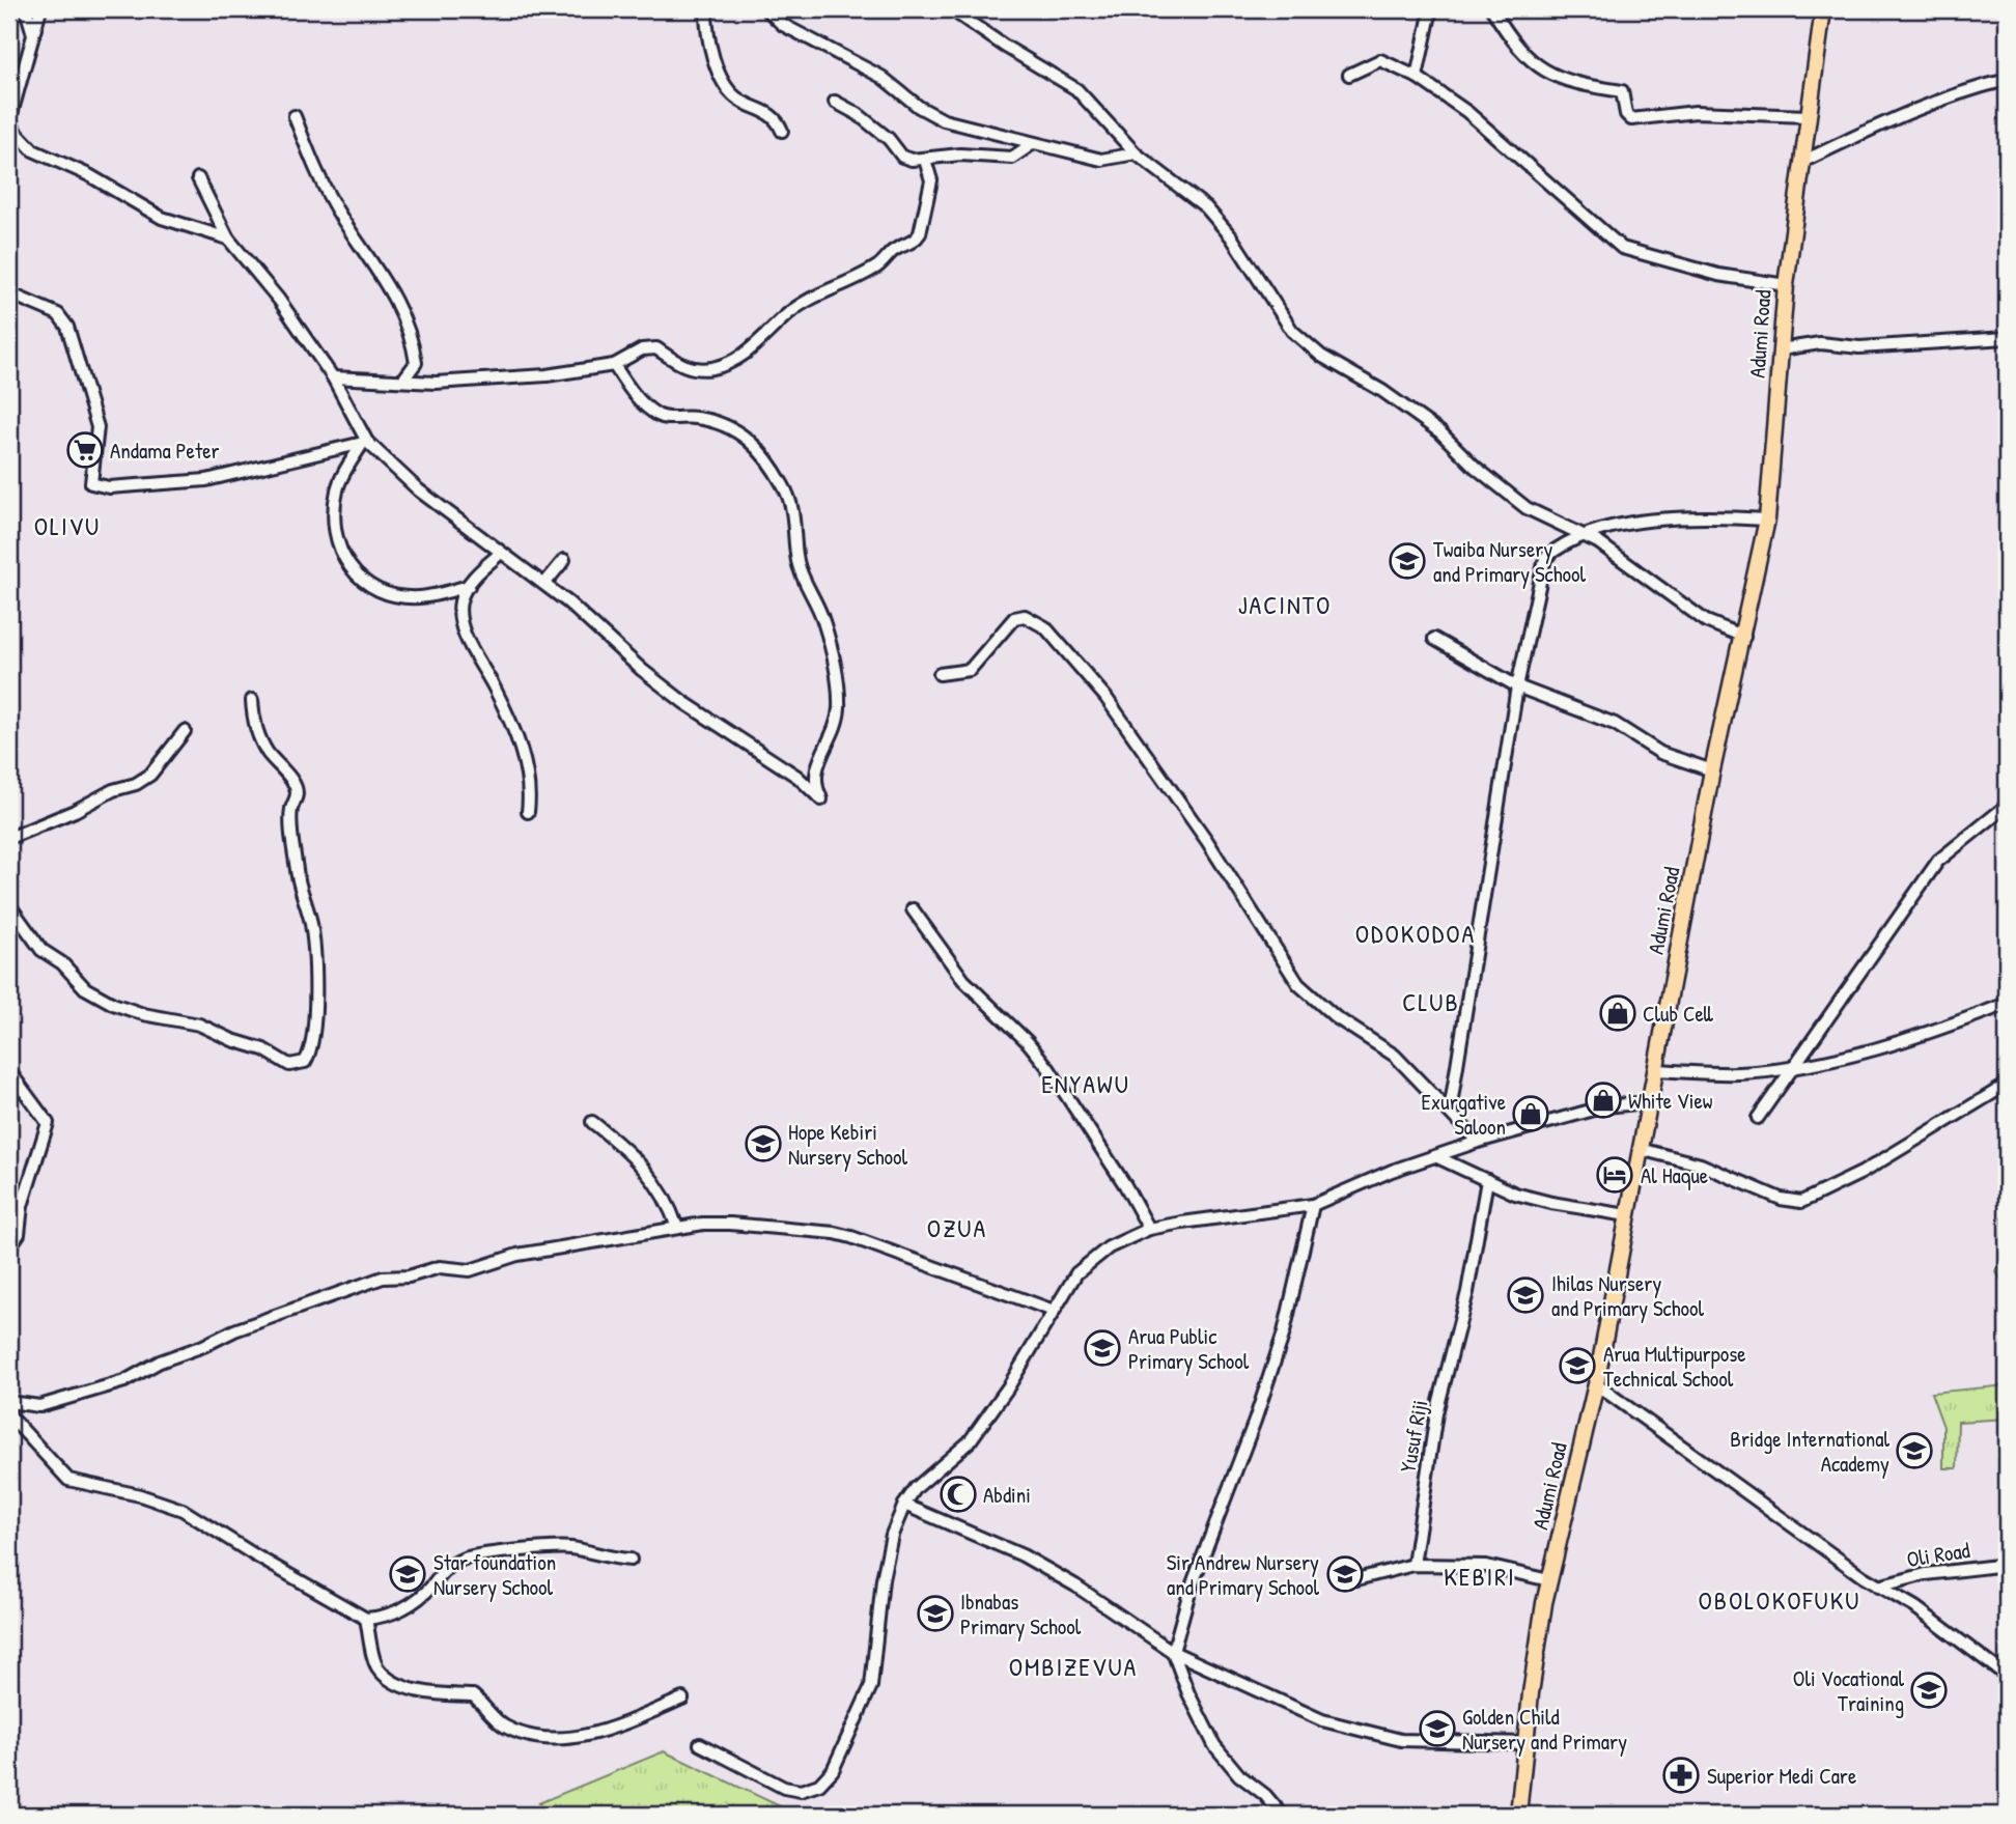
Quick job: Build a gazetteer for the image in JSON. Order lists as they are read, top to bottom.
{
  "streets": {
    "main road": ["Adumi Road"],
    "street": ["Yusuf Riji", "Oli Road"]
  },
  "districts": [
    "OLIVU",
    "JACINTO",
    "ODOKODOA",
    "CLUB",
    "ENYAWU",
    "OZUA",
    "KEBIRI",
    "OBOLOKOFUKU",
    "OMBIZEVUA"
  ],
  "places": {
    "supermarket": ["Andama Peter"],
    "school or university": [
      "Twaiba Nursery and Primary School",
      "Hope Kebiri Nursery School",
      "Ihilas Nursery and Primary School",
      "Arua Public Primary School",
      "Arua Multipurpose Technical School",
      "Bridge International Academy",
      "Star foundation Nursery School",
      "Sir Andrew Nursery and Primary School",
      "Ibnabas Primary School",
      "Oli Vocational Training",
      "Golden Child Nursery and Primary"
    ],
    "shop": ["Club Cell", "White View", "Exurgative Saloon"],
    "hotel": ["Al Haque"],
    "mosque": ["Abdini"],
    "pharmacy": ["Superior Medi Care"]
  }
}
